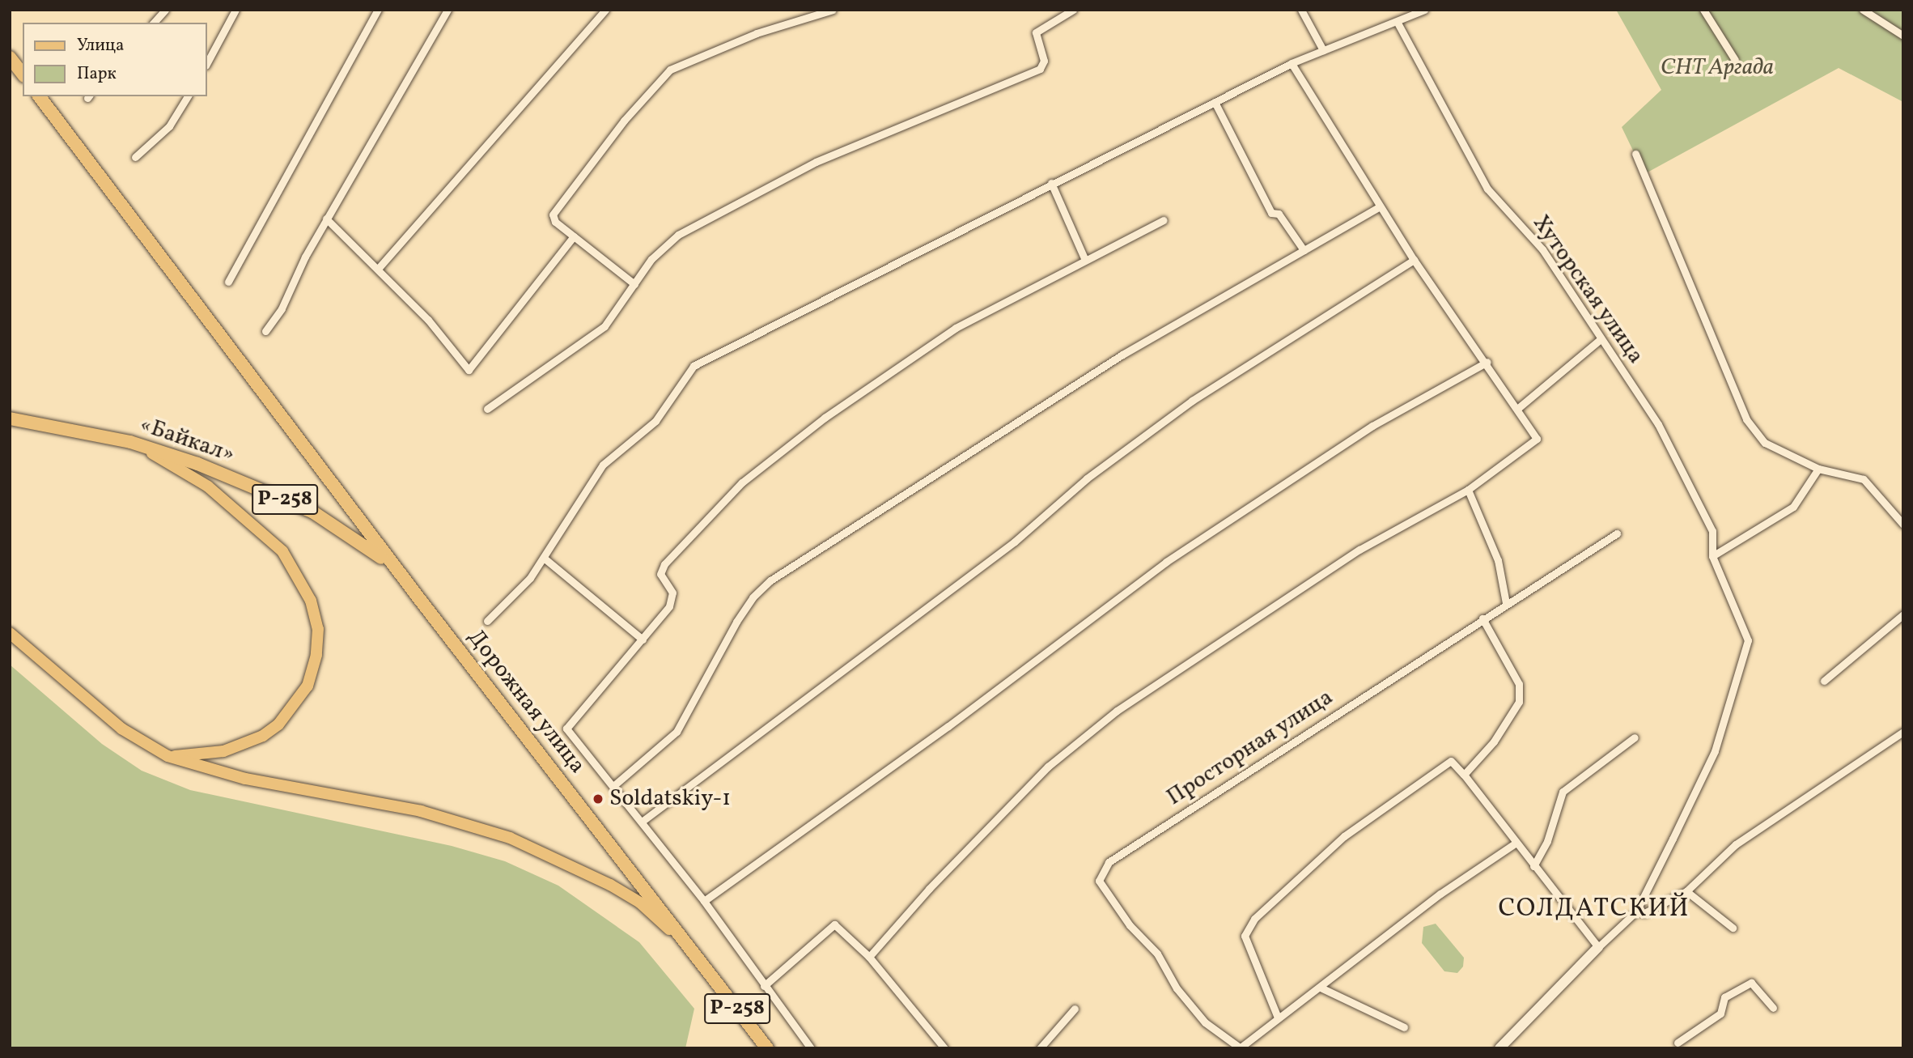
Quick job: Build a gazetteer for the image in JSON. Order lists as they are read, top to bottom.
{
  "streets": {
    "highway": ["«Байкал»", "Р-258", "Дорожная улица"],
    "street": ["Хуторская улица", "Просторная улица"]
  },
  "crossings": [
    ["«Байкал»", "Дорожная улица"]
  ],
  "districts": ["СОЛДАТСКИЙ"],
  "parks": ["СНТ Аргада"],
  "places": ["Soldatskiy-1"],
  "legend": ["Улица", "Парк"]
}
